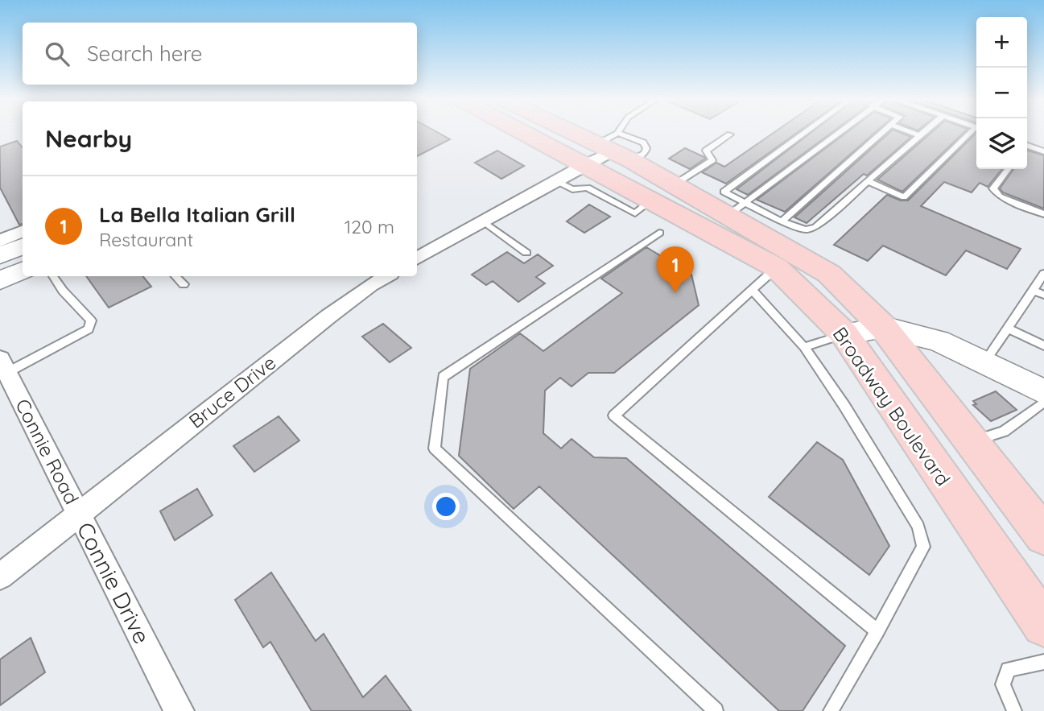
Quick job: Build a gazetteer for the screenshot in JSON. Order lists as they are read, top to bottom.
{
  "streets": {
    "main road": ["Broadway Boulevard"],
    "street": ["Bruce Drive", "Connie Road", "Connie Drive"]
  },
  "crossings": [
    ["Bruce Drive", "Connie Road"],
    ["Bruce Drive", "Connie Drive"],
    ["Connie Road", "Connie Drive"]
  ],
  "page": {
    "map_buttons": ["+", "−"],
    "search": "Search here",
    "heading": "Nearby",
    "list": [
      {
        "mark": "1",
        "name": "La Bella Italian Grill",
        "note": "Restaurant",
        "value": "120 m"
      }
    ],
    "pins": "1"
  }
}
